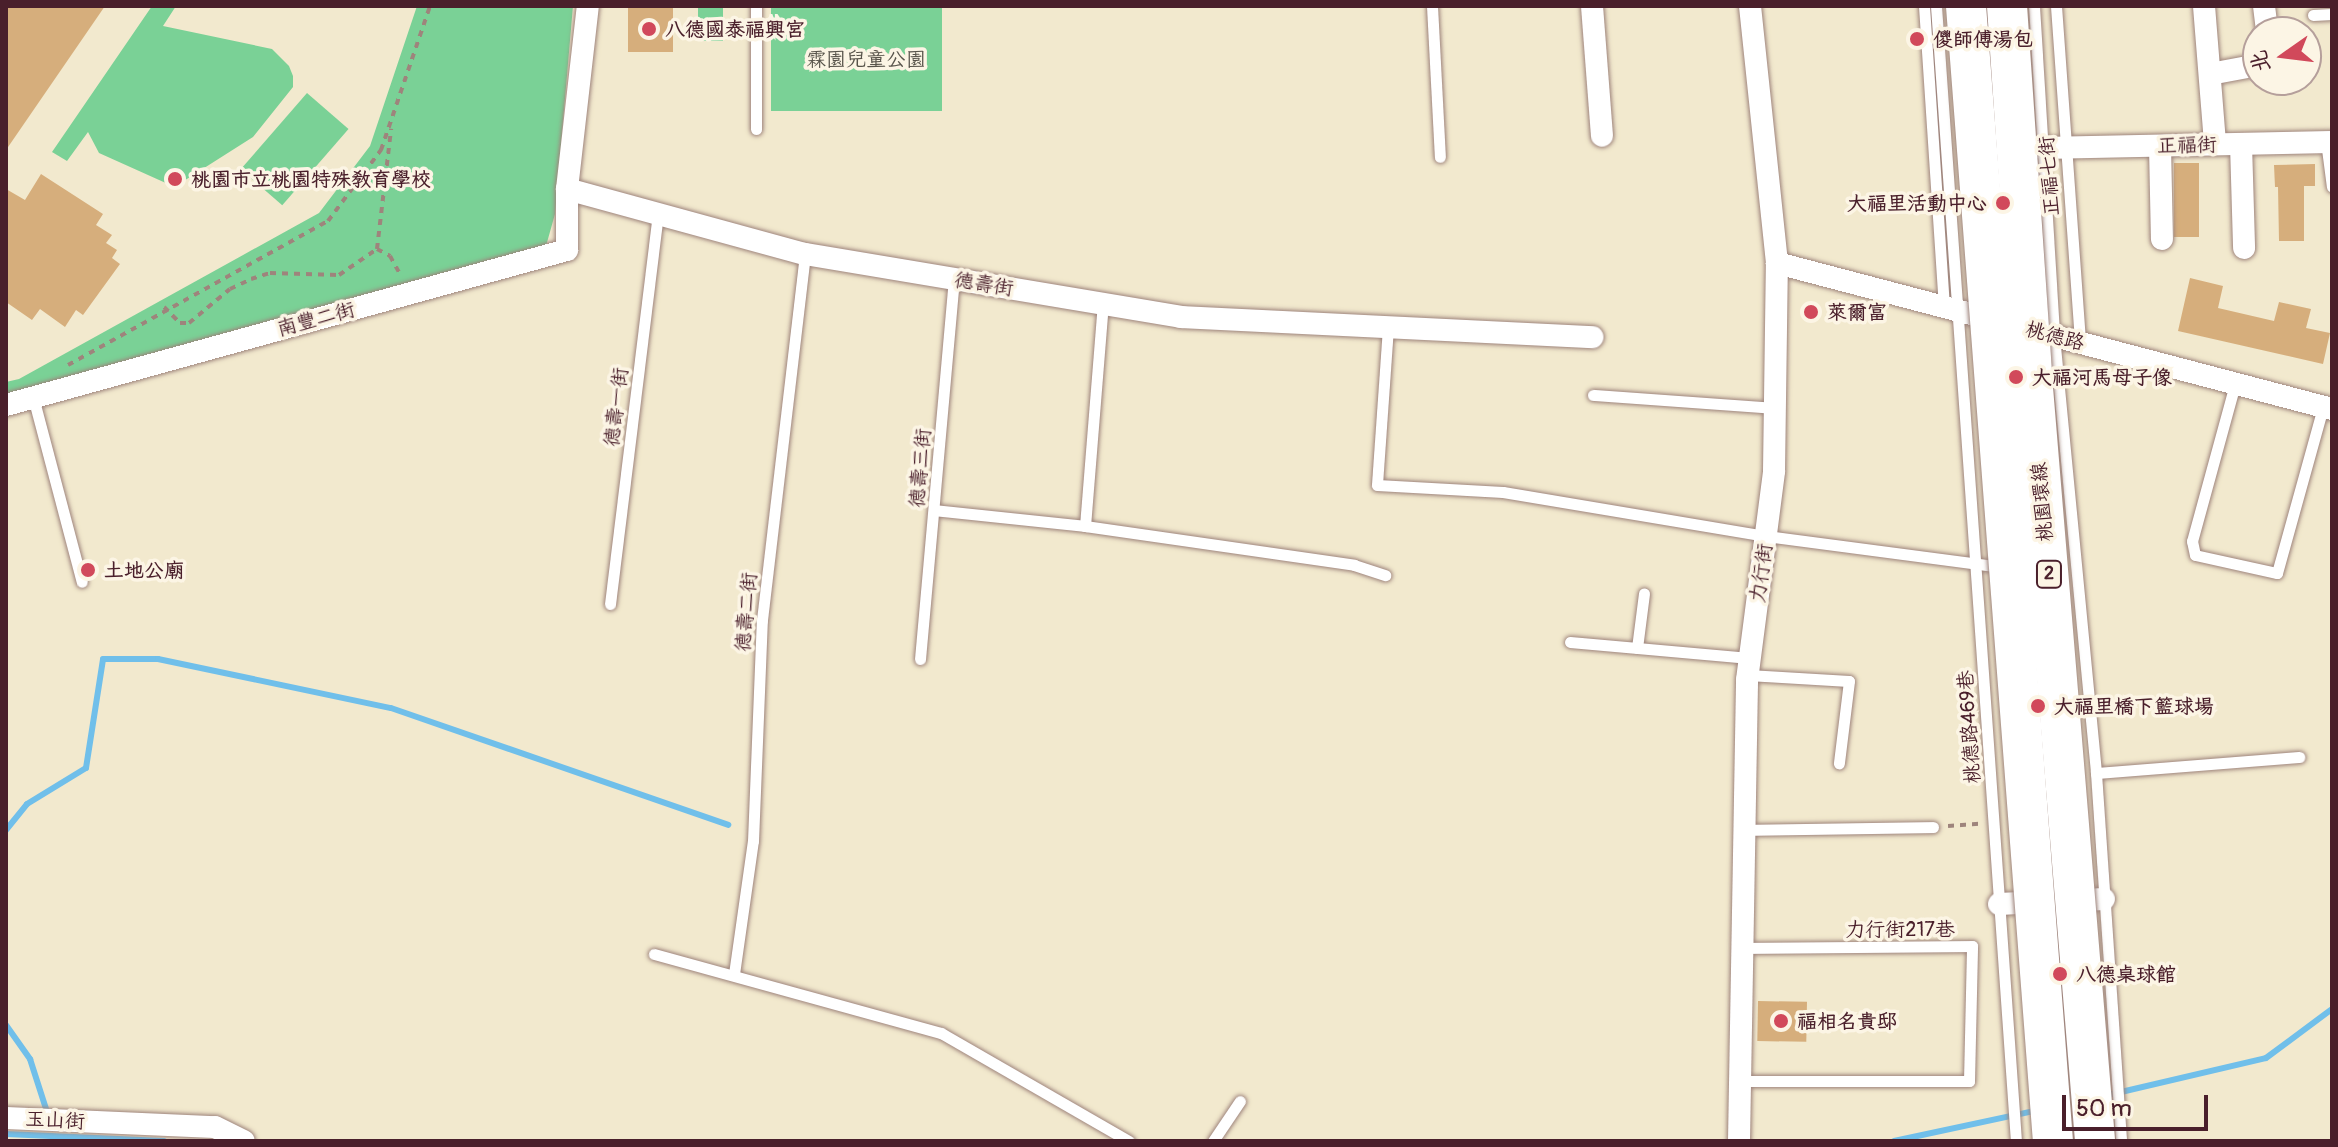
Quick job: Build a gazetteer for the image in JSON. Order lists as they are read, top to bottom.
{
  "streets": {
    "highway": ["桃園環線", "2"],
    "street": [
      "正福街",
      "德壽街",
      "南豐二街",
      "桃德路",
      "力行街",
      "玉山街"
    ],
    "lane": [
      "正福七街",
      "德壽一街",
      "德壽三街",
      "德壽二街",
      "桃德路469巷",
      "力行街217巷"
    ]
  },
  "crossings": [
    ["正福街", "正福七街"],
    ["正福七街", "桃德路"],
    ["德壽街", "南豐二街"],
    ["德壽街", "德壽一街"],
    ["德壽街", "德壽三街"],
    ["德壽街", "德壽二街"],
    ["桃德路", "力行街"],
    ["桃德路", "桃德路469巷"],
    ["力行街", "力行街217巷"]
  ],
  "parks": ["霖園兒童公園"],
  "places": [
    "八德國泰福興宮",
    "儍師傅湯包",
    "桃園市立桃園特殊教育學校",
    "大福里活動中心",
    "萊爾富",
    "大福河馬母子像",
    "土地公廟",
    "大福里橋下籃球場",
    "八德桌球館",
    "福相名貴邸"
  ],
  "scale_bar": "50 m",
  "north": "left"
}
